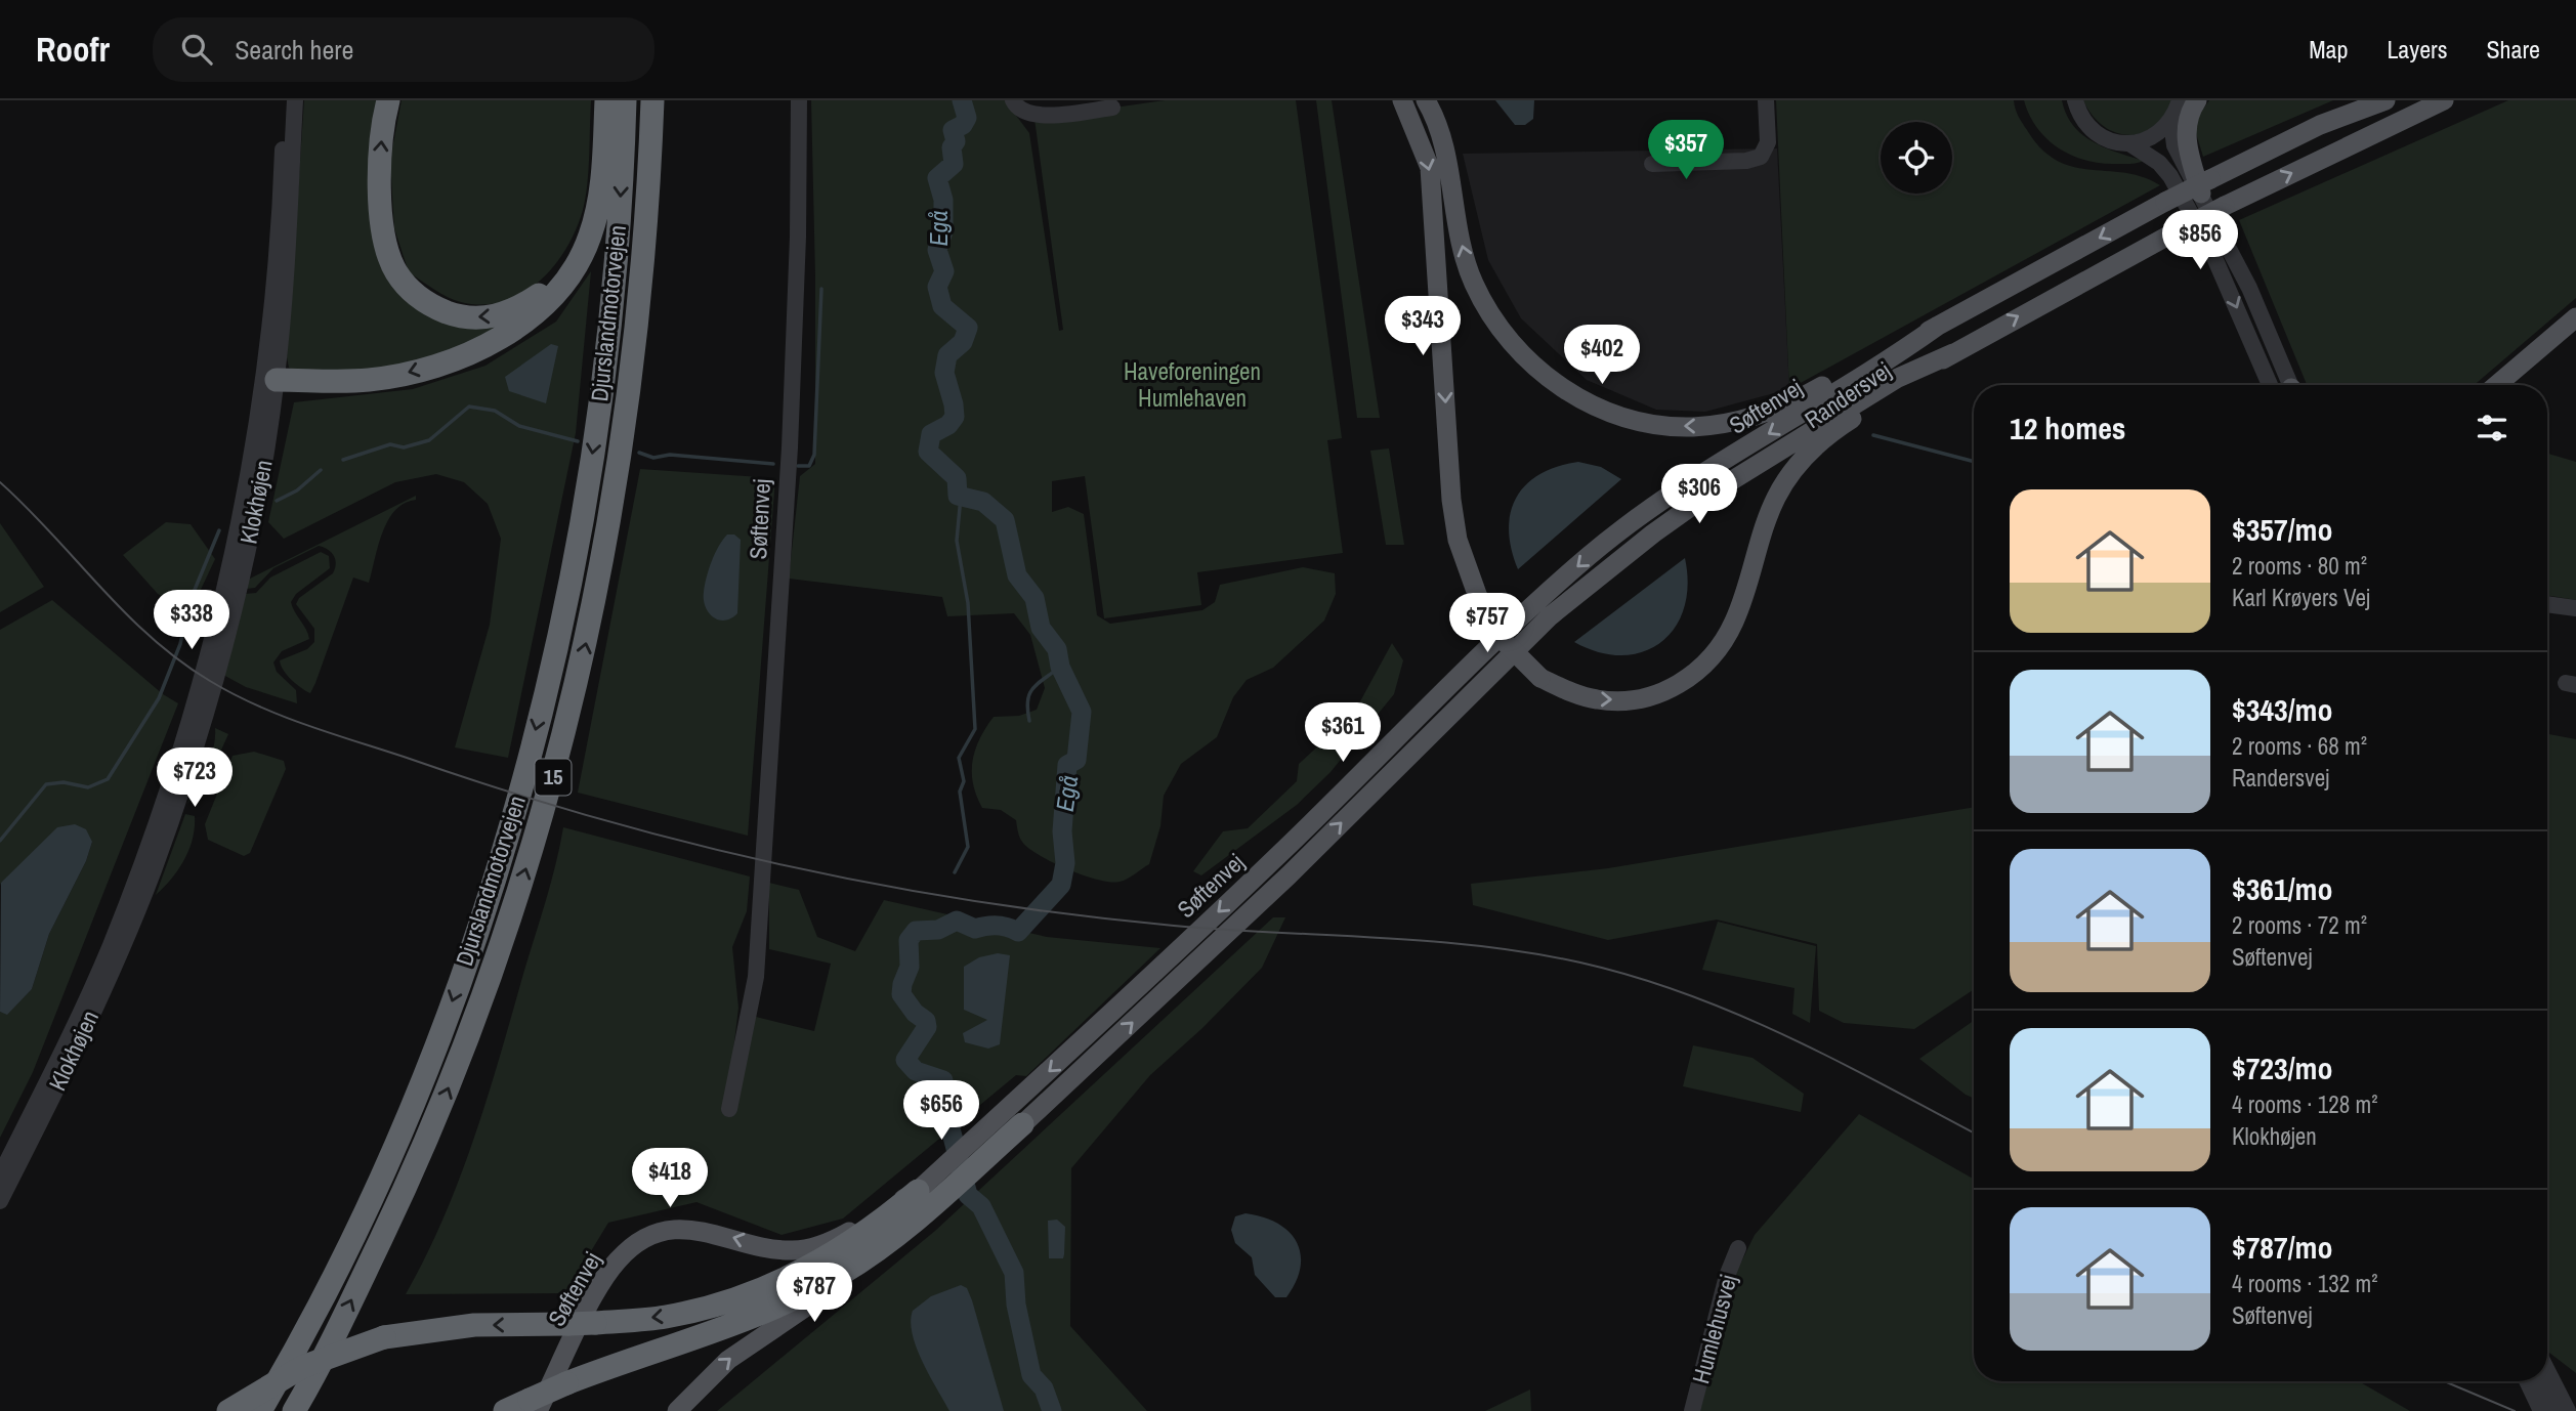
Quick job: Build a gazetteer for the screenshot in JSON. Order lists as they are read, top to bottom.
{
  "streets": {
    "highway": ["Djurslandmotorvejen", "15"],
    "main road": ["Randersvej", "Søftenvej"],
    "street": ["Klokhøjen", "Humlehusvej"]
  },
  "crossings": [
    ["Randersvej", "Søftenvej"]
  ],
  "water": ["Egå"],
  "parks": ["Haveforeningen Humlehaven"],
  "page": {
    "header": "Roofr",
    "search": "Search here",
    "nav": ["Map", "Layers", "Share"],
    "price": [
      "$357",
      "$856",
      "$343",
      "$402",
      "$306",
      "$338",
      "$757",
      "$361",
      "$723",
      "$656",
      "$418",
      "$787"
    ],
    "heading": "12 homes",
    "list": [
      {
        "name": "$357/mo",
        "note": "2 rooms · 80 m² · Karl Krøyers Vej"
      },
      {
        "name": "$343/mo",
        "note": "2 rooms · 68 m² · Randersvej"
      },
      {
        "name": "$361/mo",
        "note": "2 rooms · 72 m² · Søftenvej"
      },
      {
        "name": "$723/mo",
        "note": "4 rooms · 128 m² · Klokhøjen"
      },
      {
        "name": "$787/mo",
        "note": "4 rooms · 132 m² · Søftenvej"
      }
    ]
  }
}
